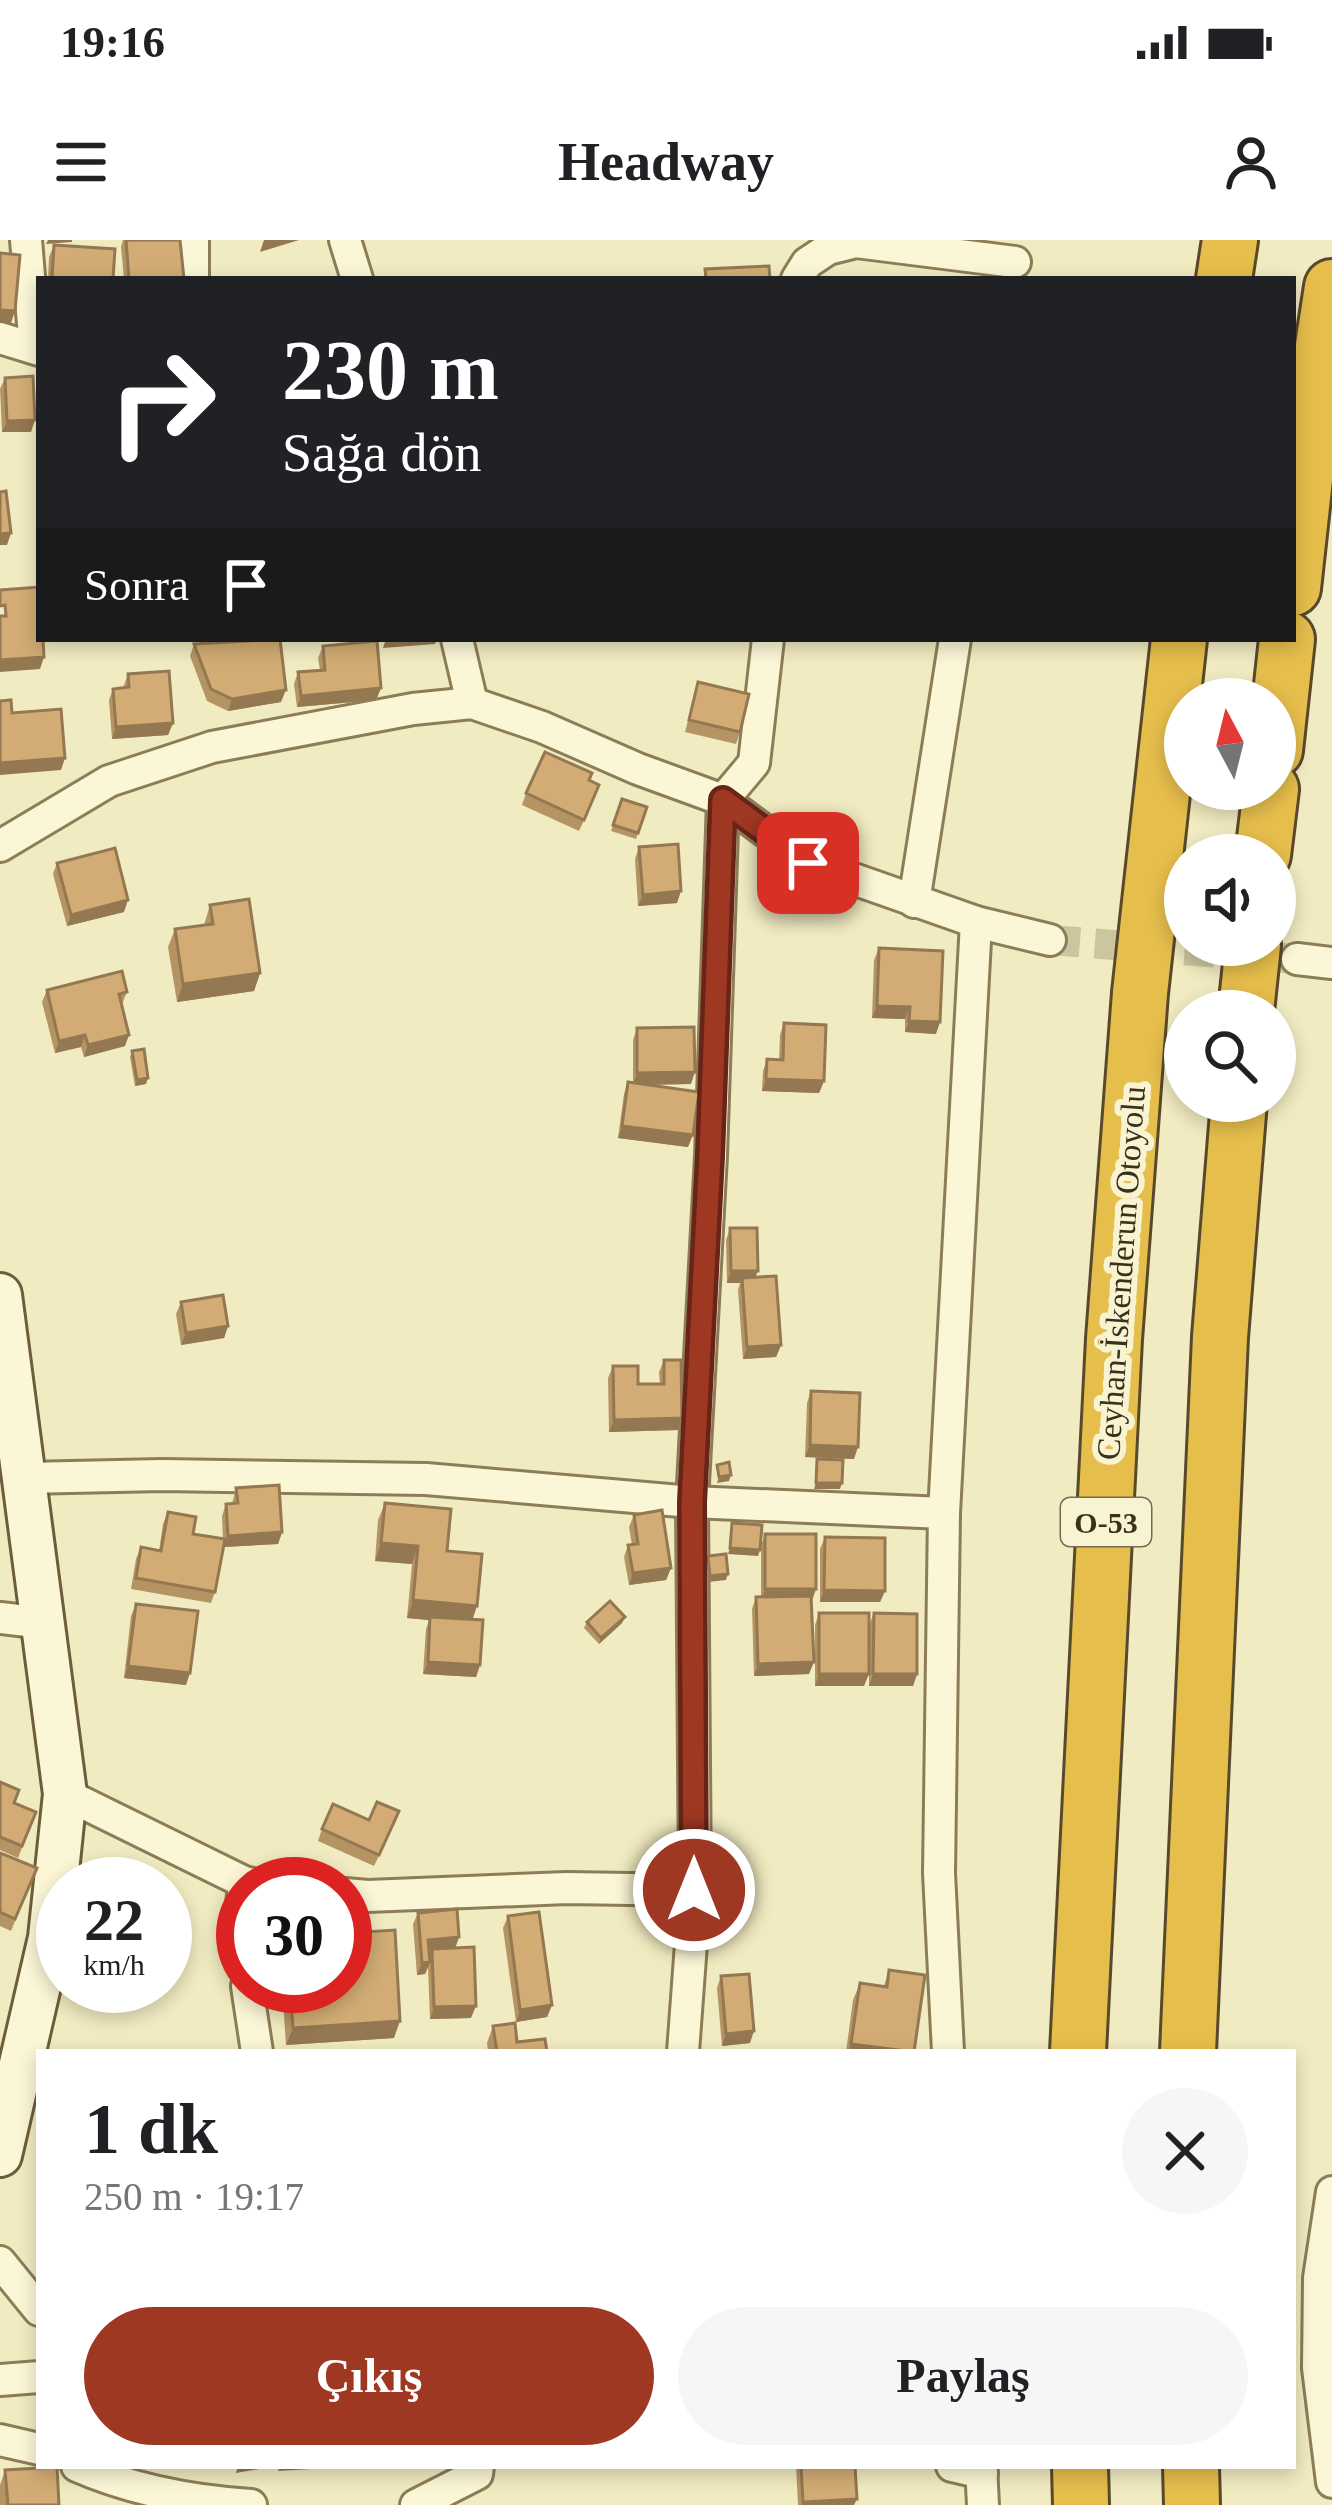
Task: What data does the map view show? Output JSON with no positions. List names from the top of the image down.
{
  "streets": {
    "highway": ["Ceyhan-İskenderun Otoyolu", "O-53"]
  },
  "north": "top",
  "page": {
    "status": "19:16",
    "header": "Headway",
    "turn": ["230 m", "Sağa dön"],
    "then": "Sonra",
    "speed": "22 km/h",
    "limit": "30",
    "heading": ["1 dk", "250 m · 19:17"],
    "buttons": ["Çıkış", "Paylaş"]
  }
}
